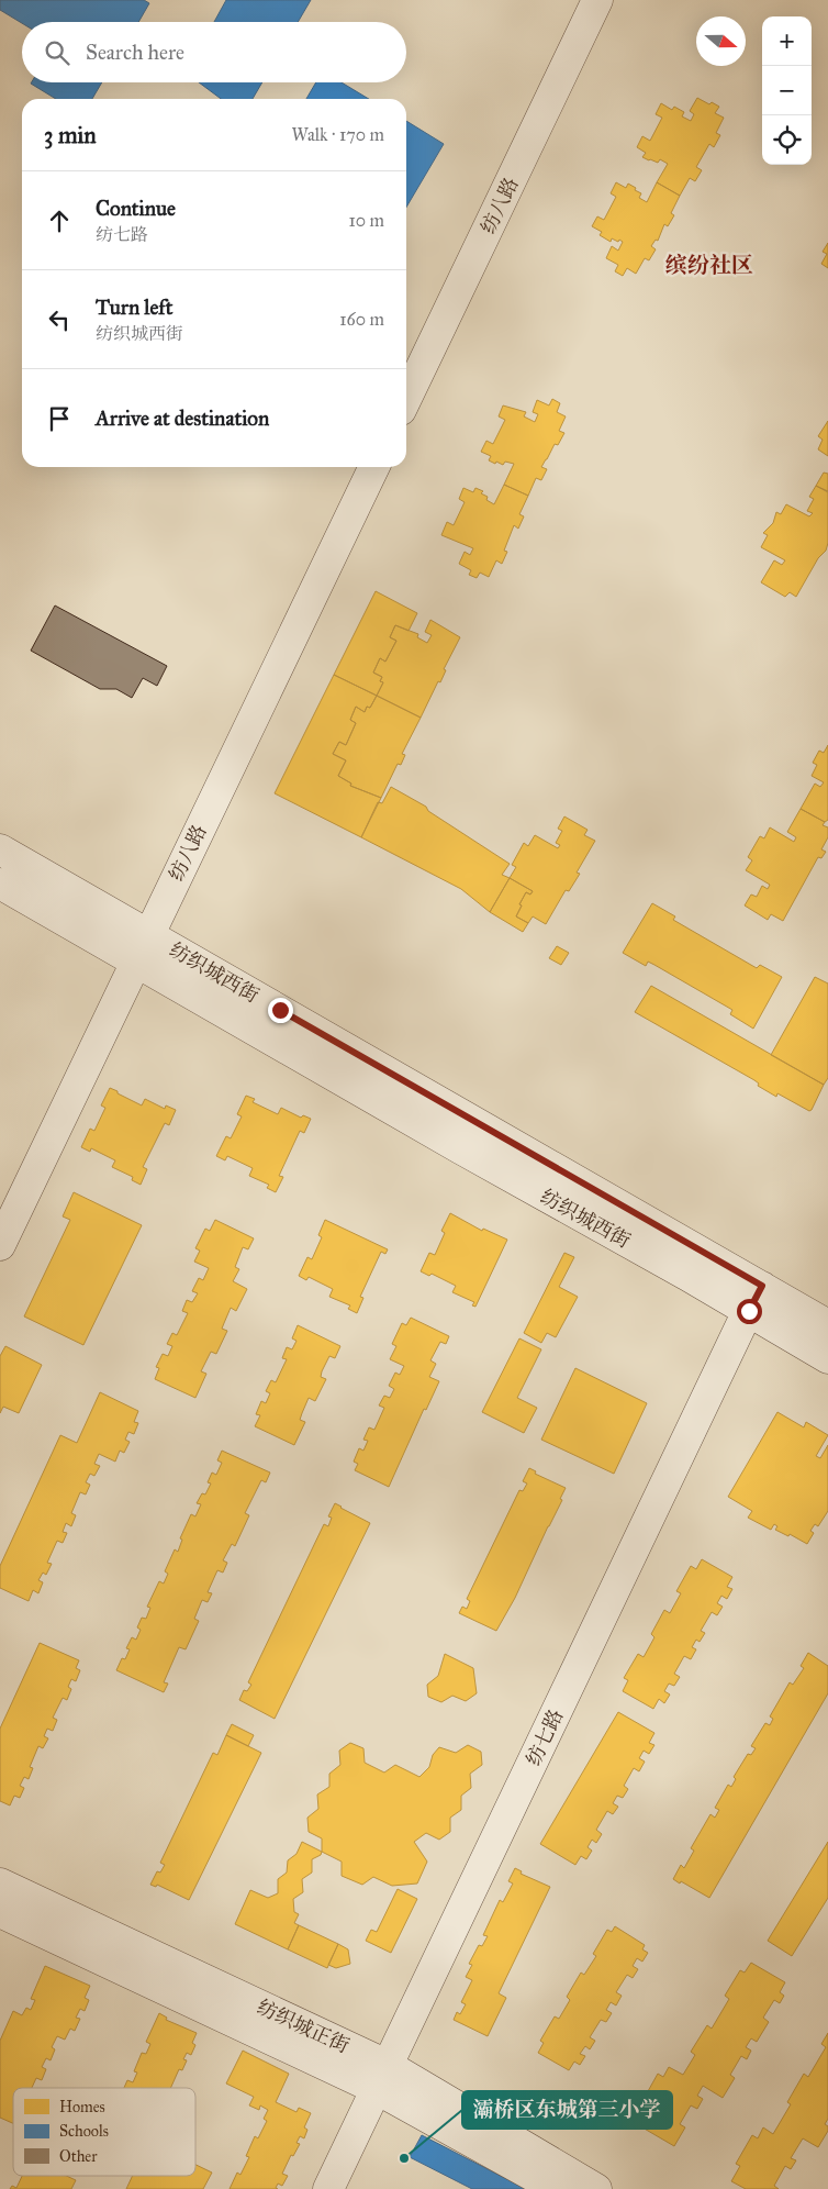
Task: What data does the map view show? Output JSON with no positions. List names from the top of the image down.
{
  "streets": {
    "street": [
      "纺八路",
      "纺织城西街",
      "纺七路",
      "纺织城正街"
    ]
  },
  "crossings": [
    ["纺八路", "纺织城西街"],
    ["纺织城西街", "纺七路"],
    ["纺七路", "纺织城正街"]
  ],
  "districts": ["缤纷社区"],
  "places": ["灞桥区东城第三小学"],
  "legend": ["Homes", "Schools", "Other"],
  "north": "right",
  "page": {
    "map_buttons": ["+", "−"],
    "search": "Search here",
    "heading": ["3 min", "Walk · 170 m"],
    "list": [
      ["Continue", "纺七路", "10 m"],
      ["Turn left", "纺织城西街", "160 m"],
      "Arrive at destination"
    ]
  }
}
